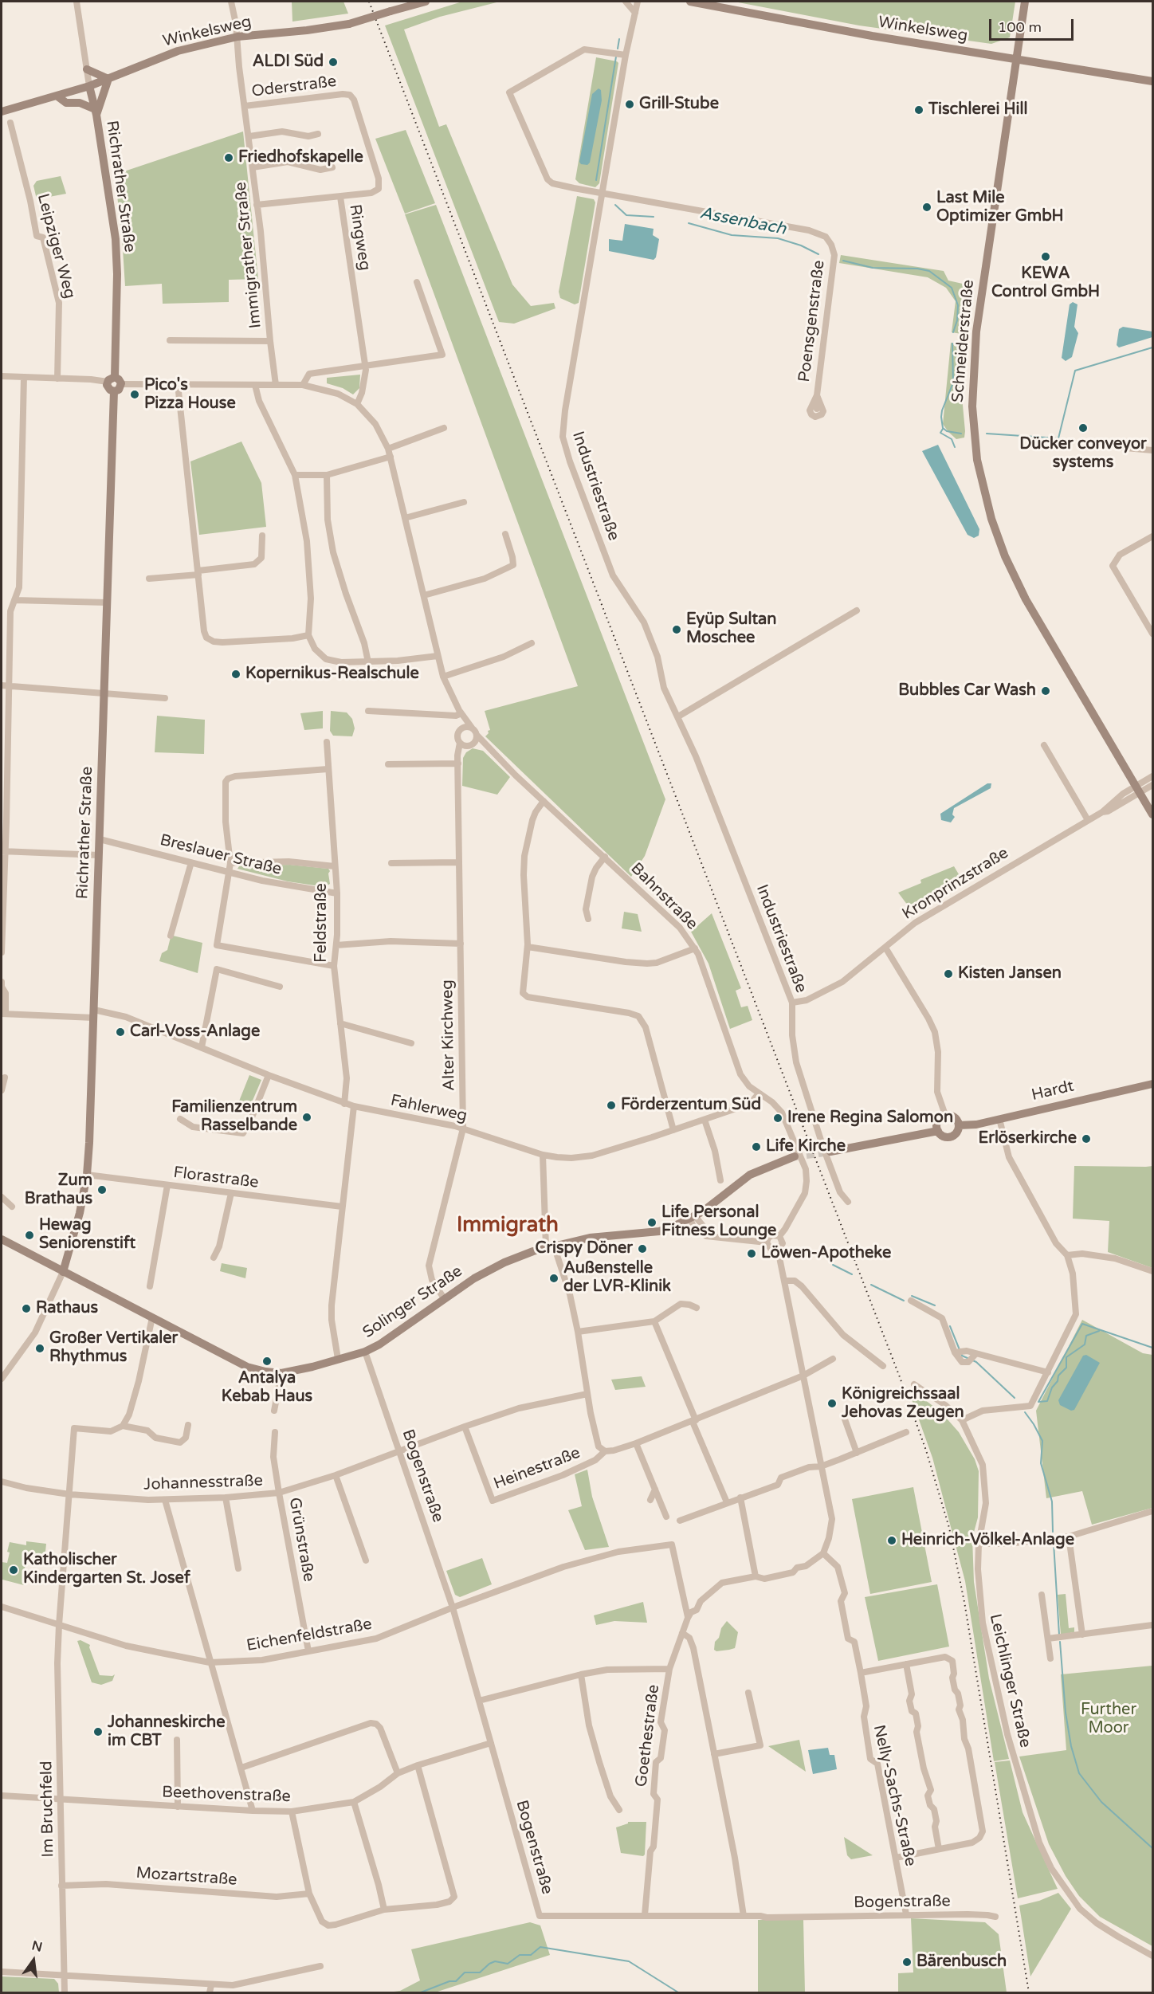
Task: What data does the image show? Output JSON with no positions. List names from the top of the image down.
{
  "streets": {
    "main road": [
      "Winkelsweg",
      "Richrather Straße",
      "Schneiderstraße",
      "Hardt",
      "Solinger Straße"
    ],
    "street": [
      "Oderstraße",
      "Ringweg",
      "Leipziger Weg",
      "Immigrather Straße",
      "Poensgenstraße",
      "Industriestraße",
      "Breslauer Straße",
      "Kronprinzstraße",
      "Bahnstraße",
      "Feldstraße",
      "Alter Kirchweg",
      "Fahlerweg",
      "Florastraße",
      "Heinestraße",
      "Bogenstraße",
      "Johannesstraße",
      "Grünstraße",
      "Eichenfeldstraße",
      "Leichlinger Straße",
      "Goethestraße",
      "Beethovenstraße",
      "Nelly-Sachs-Straße",
      "Im Bruchfeld",
      "Mozartstraße"
    ]
  },
  "crossings": [
    ["Winkelsweg", "Richrather Straße"],
    ["Winkelsweg", "Immigrather Straße"],
    ["Winkelsweg", "Schneiderstraße"],
    ["Oderstraße", "Ringweg"],
    ["Oderstraße", "Immigrather Straße"],
    ["Richrather Straße", "Breslauer Straße"],
    ["Richrather Straße", "Fahlerweg"],
    ["Richrather Straße", "Florastraße"],
    ["Richrather Straße", "Solinger Straße"],
    ["Ringweg", "Immigrather Straße"],
    ["Poensgenstraße", "Industriestraße"],
    ["Schneiderstraße", "Kronprinzstraße"],
    ["Industriestraße", "Kronprinzstraße"],
    ["Breslauer Straße", "Feldstraße"],
    ["Bahnstraße", "Alter Kirchweg"],
    ["Bahnstraße", "Fahlerweg"],
    ["Feldstraße", "Fahlerweg"],
    ["Alter Kirchweg", "Fahlerweg"],
    ["Alter Kirchweg", "Solinger Straße"],
    ["Solinger Straße", "Bogenstraße"],
    ["Heinestraße", "Johannesstraße"],
    ["Bogenstraße", "Johannesstraße"],
    ["Bogenstraße", "Eichenfeldstraße"],
    ["Bogenstraße", "Goethestraße"],
    ["Bogenstraße", "Beethovenstraße"],
    ["Bogenstraße", "Nelly-Sachs-Straße"],
    ["Johannesstraße", "Grünstraße"],
    ["Johannesstraße", "Im Bruchfeld"],
    ["Grünstraße", "Eichenfeldstraße"],
    ["Eichenfeldstraße", "Goethestraße"],
    ["Eichenfeldstraße", "Im Bruchfeld"],
    ["Goethestraße", "Nelly-Sachs-Straße"],
    ["Beethovenstraße", "Im Bruchfeld"],
    ["Im Bruchfeld", "Mozartstraße"]
  ],
  "districts": ["Immigrath"],
  "water": ["Assenbach"],
  "parks": ["Further Moor"],
  "places": [
    "ALDI Süd",
    "Grill-Stube",
    "Tischlerei Hill",
    "Friedhofskapelle",
    "Last Mile Optimizer GmbH",
    "KEWA Control GmbH",
    "Pico's Pizza House",
    "Dücker conveyor systems",
    "Eyüp Sultan Moschee",
    "Kopernikus-Realschule",
    "Bubbles Car Wash",
    "Kisten Jansen",
    "Carl-Voss-Anlage",
    "Förderzentum Süd",
    "Familienzentrum Rasselbande",
    "Irene Regina Salomon",
    "Erlöserkirche",
    "Life Kirche",
    "Zum Brathaus",
    "Life Personal Fitness Lounge",
    "Hewag Seniorenstift",
    "Crispy Döner",
    "Löwen-Apotheke",
    "Außenstelle der LVR-Klinik",
    "Rathaus",
    "Großer Vertikaler Rhythmus",
    "Antalya Kebab Haus",
    "Königreichssaal Jehovas Zeugen",
    "Heinrich-Völkel-Anlage",
    "Katholischer Kindergarten St. Josef",
    "Johanneskirche im CBT",
    "Bärenbusch"
  ],
  "scale_bar": "100 m",
  "north": "top"
}
